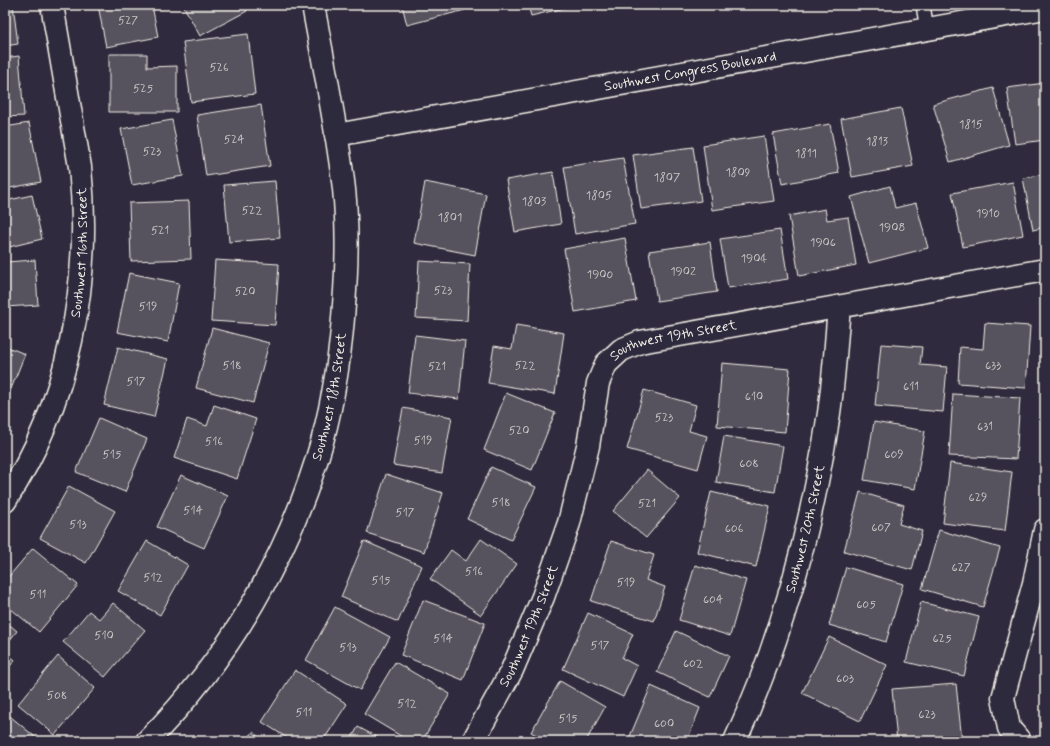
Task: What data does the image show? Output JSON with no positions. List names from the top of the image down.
{
  "streets": {
    "street": [
      "Southwest Congress Boulevard",
      "Southwest 16th Street",
      "Southwest 19th Street",
      "Southwest 18th Street",
      "Southwest 20th Street"
    ]
  },
  "crossings": [
    ["Southwest Congress Boulevard", "Southwest 18th Street"],
    ["Southwest 19th Street", "Southwest 20th Street"]
  ],
  "house_numbers": [
    "527",
    "526",
    "525",
    "1815",
    "524",
    "1813",
    "523",
    "1811",
    "1809",
    "1807",
    "1805",
    "1803",
    "522",
    "1910",
    "1801",
    "1908",
    "521",
    "1906",
    "1904",
    "1902",
    "1900",
    "523",
    "520",
    "519",
    "518",
    "522",
    "633",
    "521",
    "517",
    "611",
    "610",
    "523",
    "631",
    "520",
    "519",
    "516",
    "515",
    "609",
    "608",
    "629",
    "518",
    "521",
    "514",
    "517",
    "513",
    "607",
    "606",
    "627",
    "516",
    "512",
    "515",
    "519",
    "511",
    "604",
    "605",
    "510",
    "514",
    "625",
    "517",
    "513",
    "602",
    "603",
    "508",
    "512",
    "511",
    "623",
    "515",
    "600"
  ]
}
